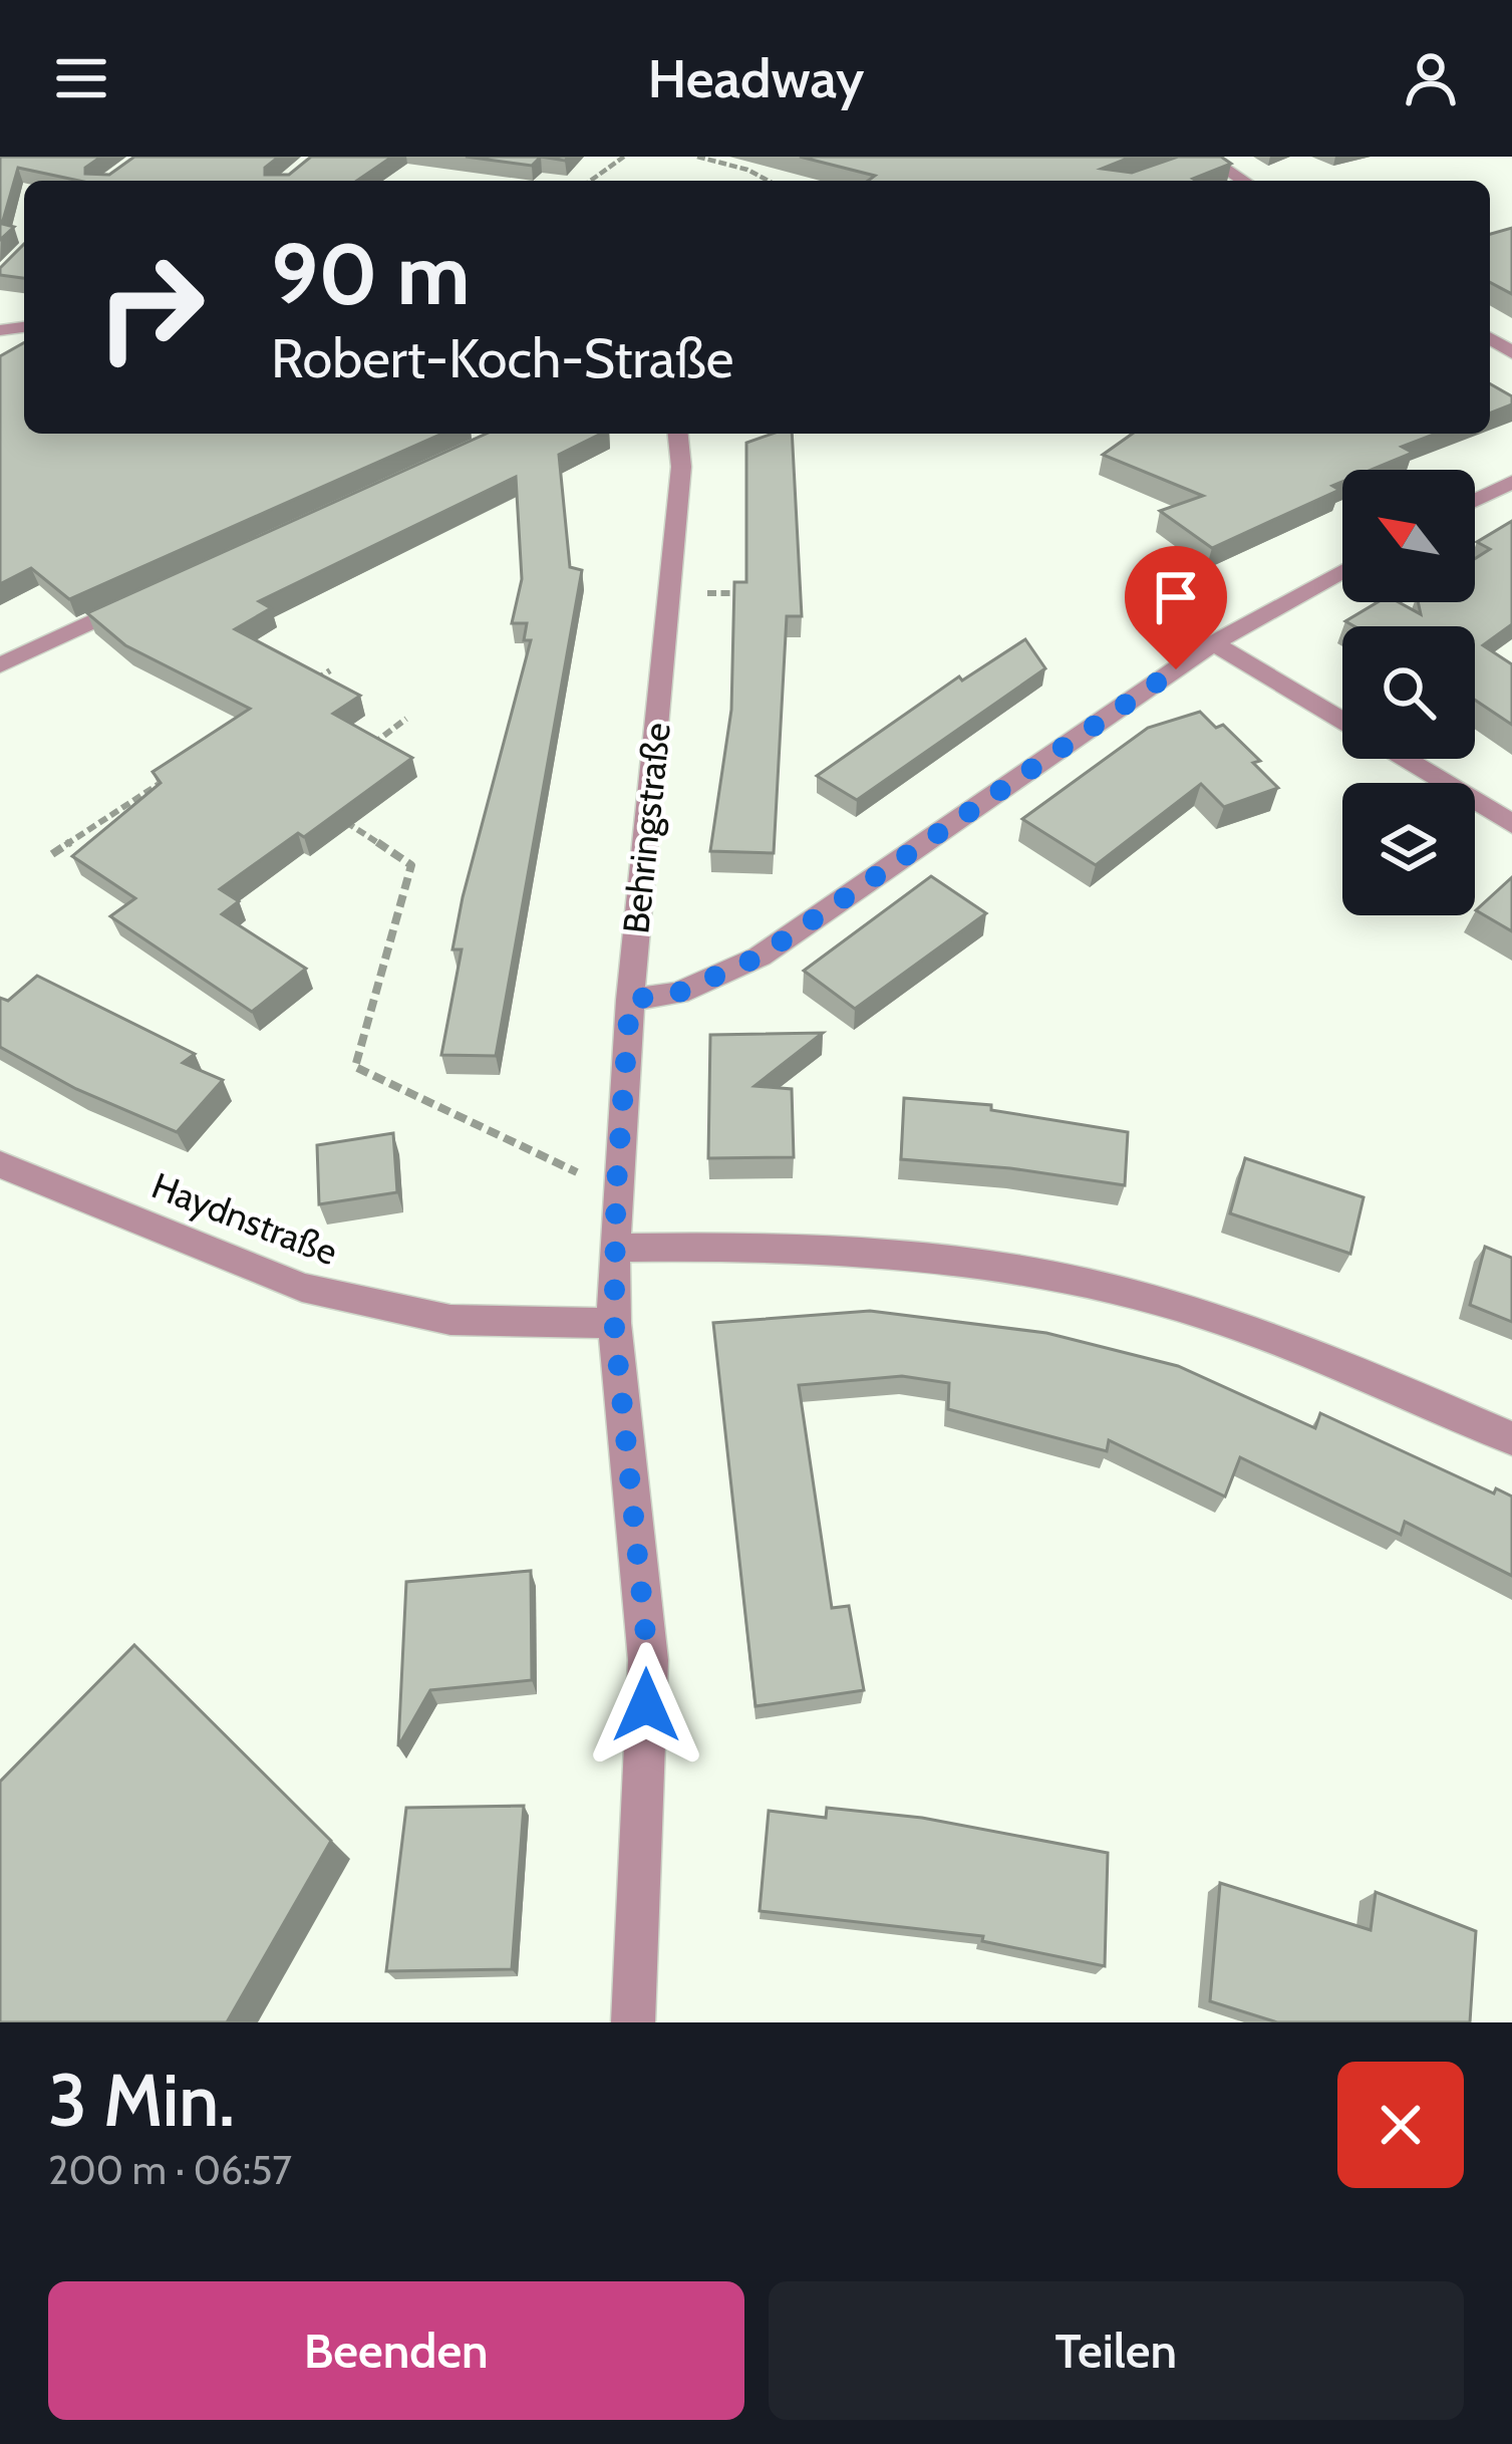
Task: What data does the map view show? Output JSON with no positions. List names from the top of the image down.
{
  "streets": {
    "street": ["Behringstraße", "Haydnstraße"]
  },
  "crossings": [
    ["Behringstraße", "Haydnstraße"]
  ],
  "north": "top left",
  "page": {
    "header": "Headway",
    "turn": ["90 m", "Robert-Koch-Straße"],
    "heading": ["3 Min.", "200 m · 06:57"],
    "buttons": ["Beenden", "Teilen"]
  }
}
